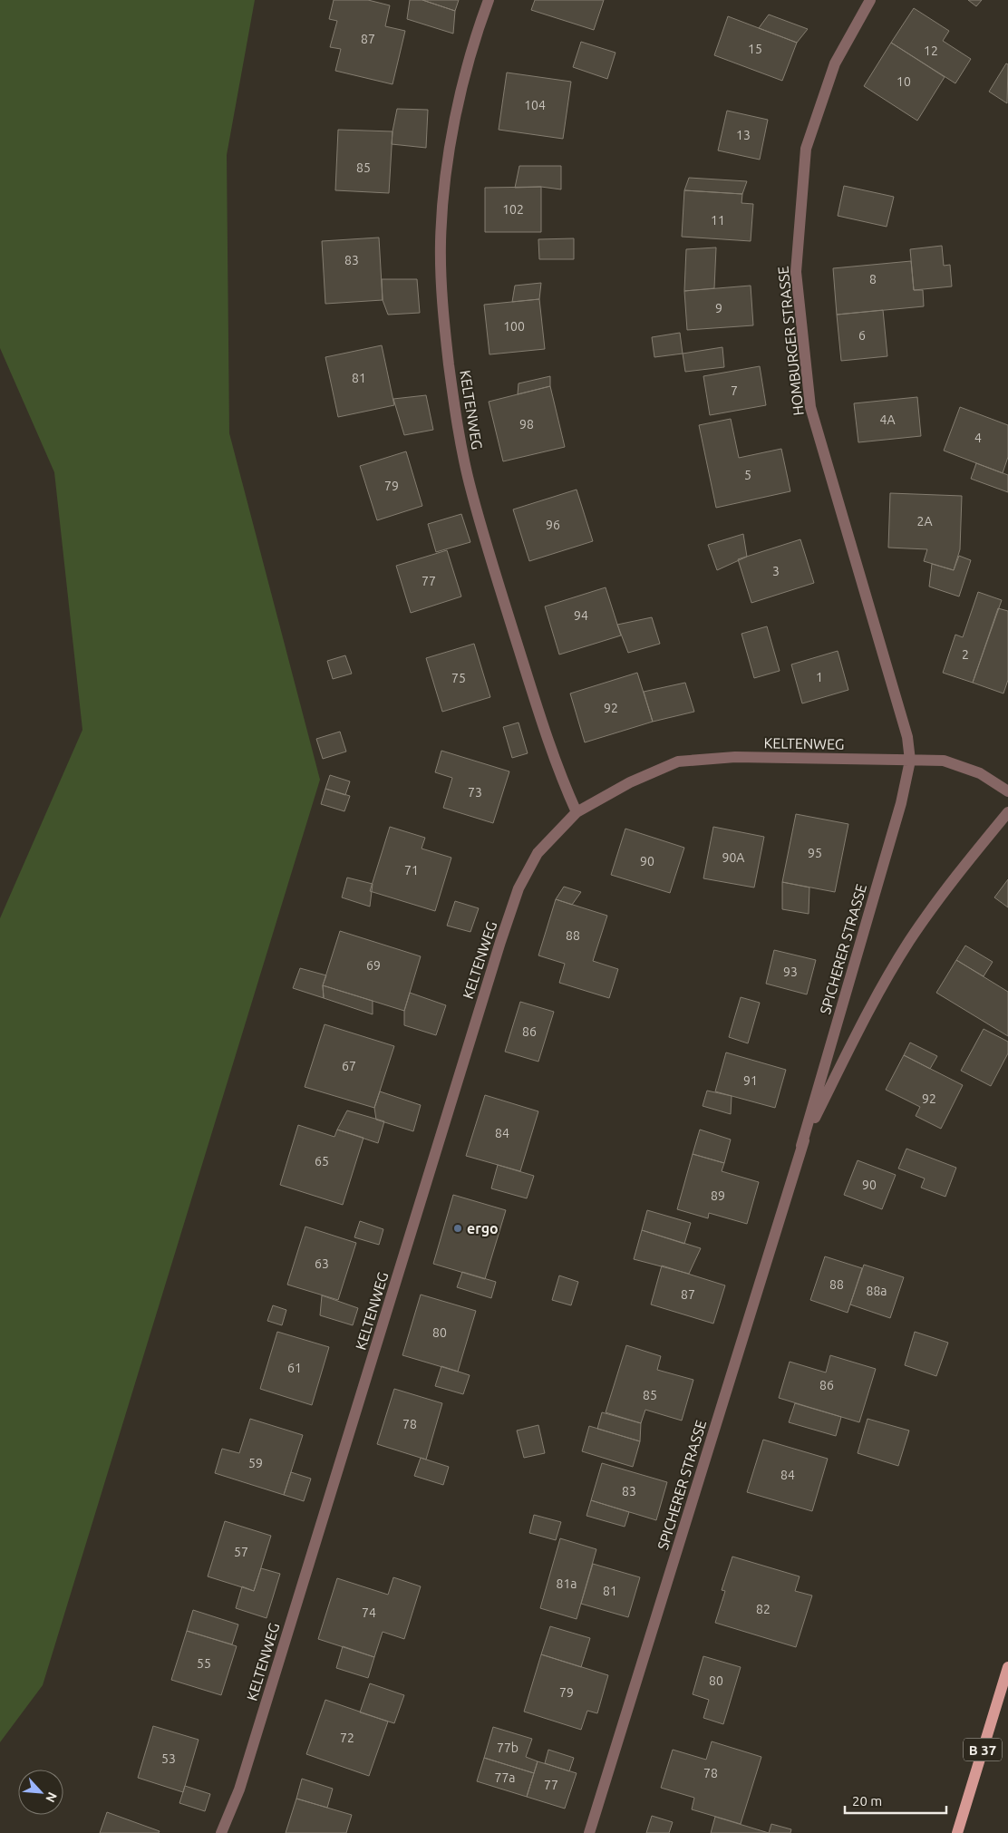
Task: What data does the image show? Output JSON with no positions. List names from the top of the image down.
{
  "streets": {
    "main road": ["B 37"],
    "street": ["HOMBURGER STRASSE", "KELTENWEG", "SPICHERER STRASSE"]
  },
  "crossings": [
    ["HOMBURGER STRASSE", "KELTENWEG"],
    ["HOMBURGER STRASSE", "SPICHERER STRASSE"],
    ["KELTENWEG", "SPICHERER STRASSE"]
  ],
  "places": ["ergo"],
  "house_numbers": [
    "87",
    "15",
    "12",
    "10",
    "104",
    "13",
    "85",
    "102",
    "11",
    "83",
    "8",
    "9",
    "100",
    "6",
    "81",
    "7",
    "4A",
    "98",
    "4",
    "5",
    "79",
    "2A",
    "96",
    "3",
    "77",
    "94",
    "2",
    "1",
    "75",
    "92",
    "73",
    "95",
    "90A",
    "90",
    "71",
    "88",
    "69",
    "93",
    "86",
    "67",
    "91",
    "92",
    "84",
    "65",
    "90",
    "89",
    "63",
    "88",
    "88a",
    "87",
    "80",
    "61",
    "86",
    "85",
    "78",
    "59",
    "84",
    "83",
    "57",
    "81a",
    "81",
    "82",
    "74",
    "55",
    "80",
    "79",
    "72",
    "77b",
    "53",
    "78",
    "77a",
    "77"
  ],
  "scale_bar": "20 m",
  "north": "bottom right"
}
